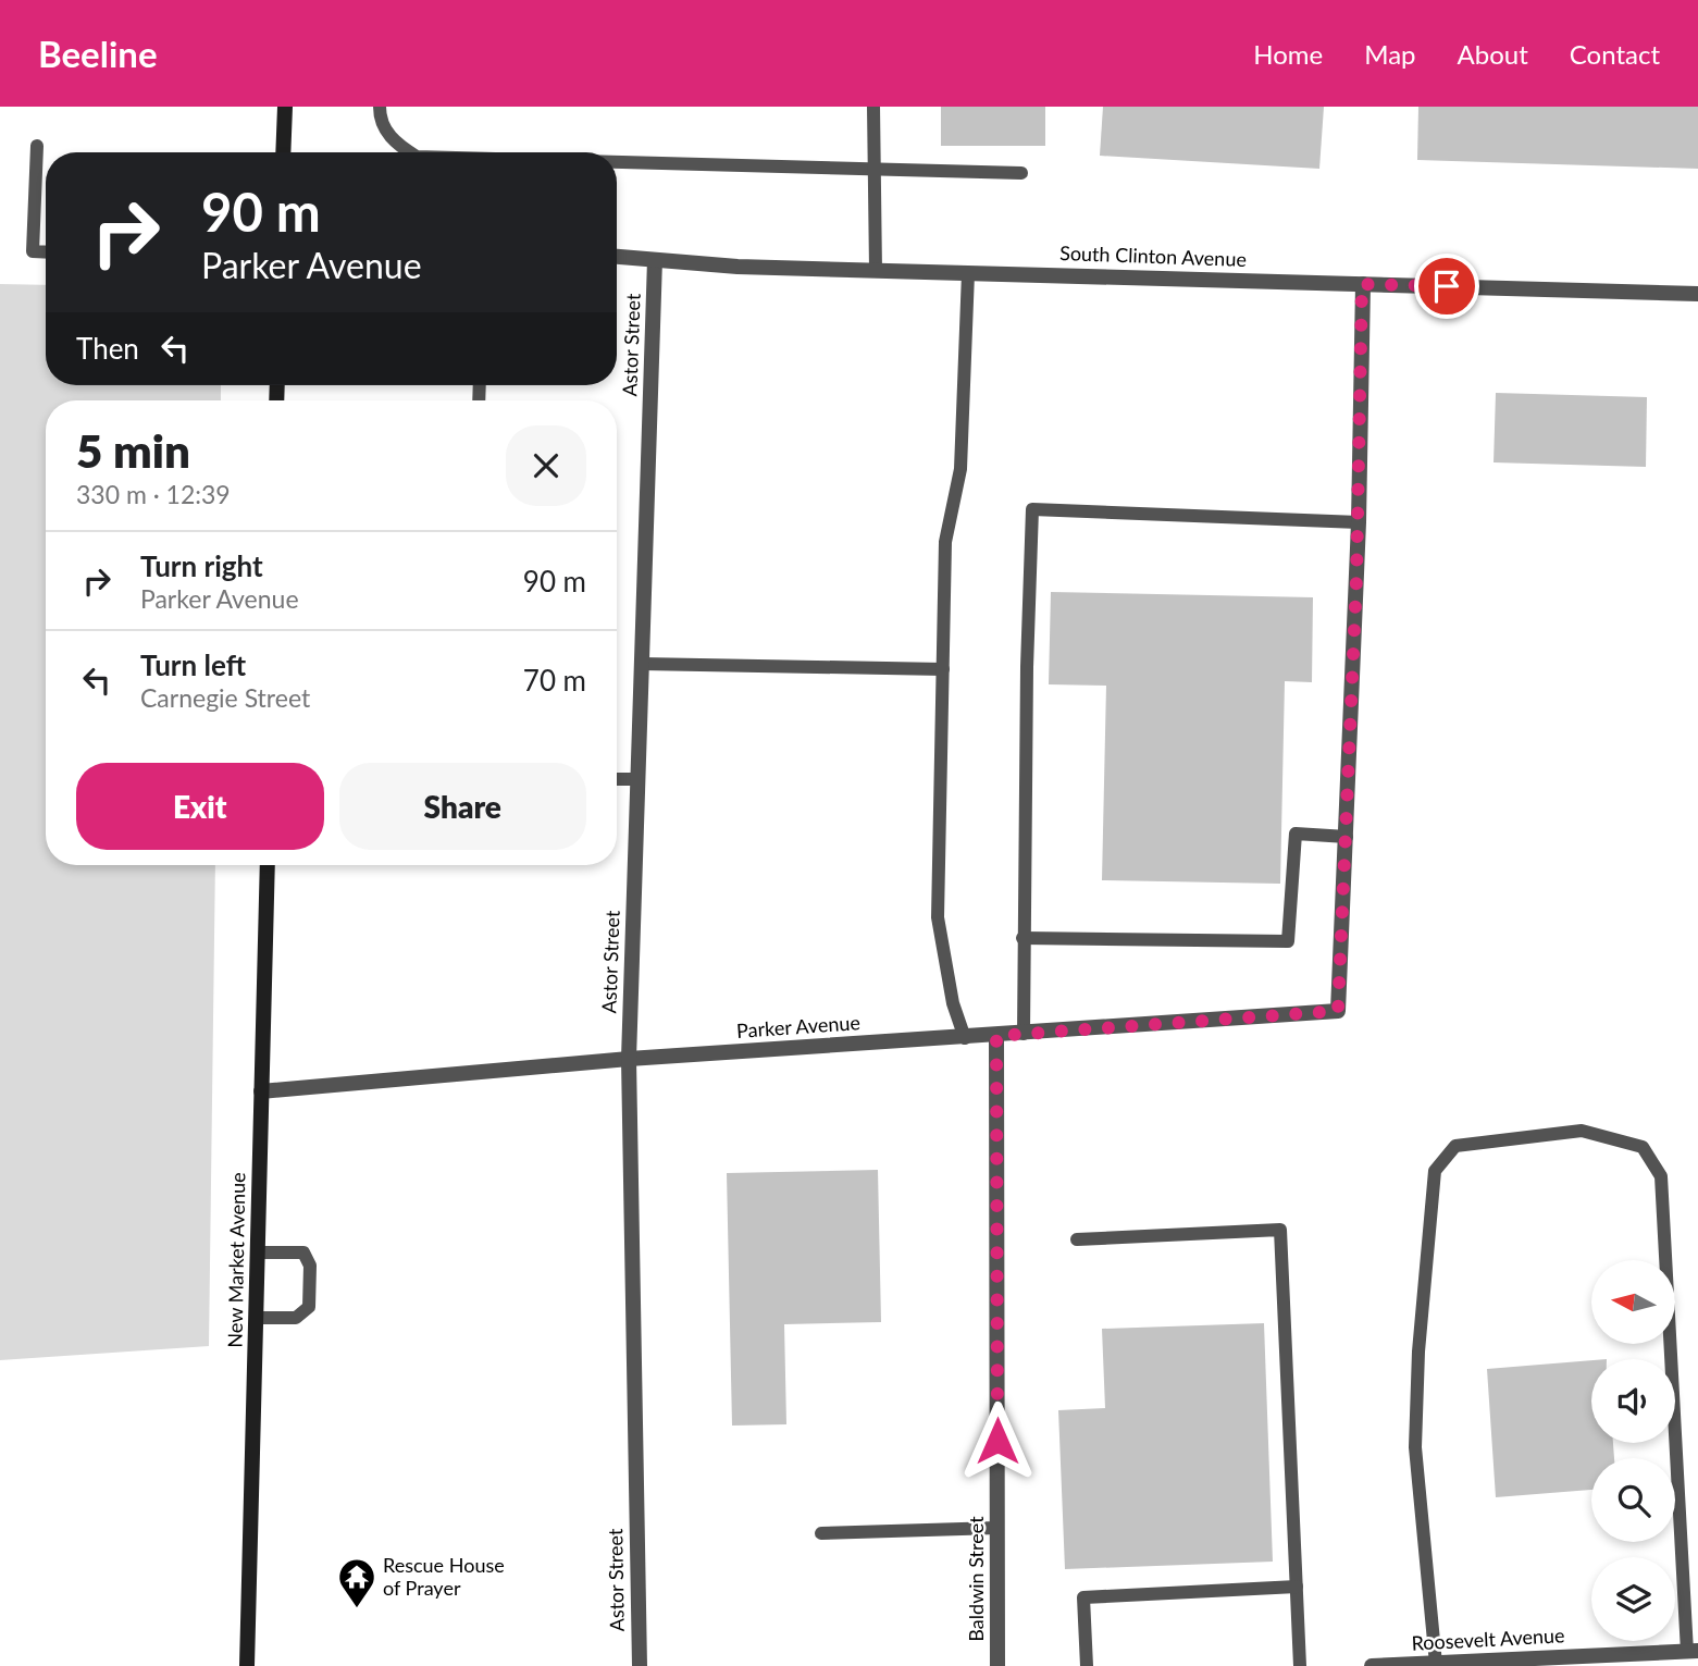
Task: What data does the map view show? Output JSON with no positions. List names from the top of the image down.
{
  "streets": {
    "main road": ["New Market Avenue"],
    "street": [
      "South Clinton Avenue",
      "Astor Street",
      "Parker Avenue",
      "Baldwin Street",
      "Roosevelt Avenue"
    ]
  },
  "crossings": [
    ["South Clinton Avenue", "Astor Street"],
    ["Astor Street", "Parker Avenue"],
    ["Parker Avenue", "New Market Avenue"],
    ["Parker Avenue", "Baldwin Street"]
  ],
  "places": {
    "temple": ["Rescue House of Prayer"]
  },
  "north": "left",
  "page": {
    "header": "Beeline",
    "nav": [
      "Home",
      "Map",
      "About",
      "Contact"
    ],
    "turn": ["90 m", "Parker Avenue"],
    "then": "Then",
    "heading": ["5 min", "330 m · 12:39"],
    "list": [
      {
        "name": "Turn right",
        "note": "Parker Avenue",
        "value": "90 m"
      },
      {
        "name": "Turn left",
        "note": "Carnegie Street",
        "value": "70 m"
      }
    ],
    "buttons": ["Exit", "Share"]
  }
}
